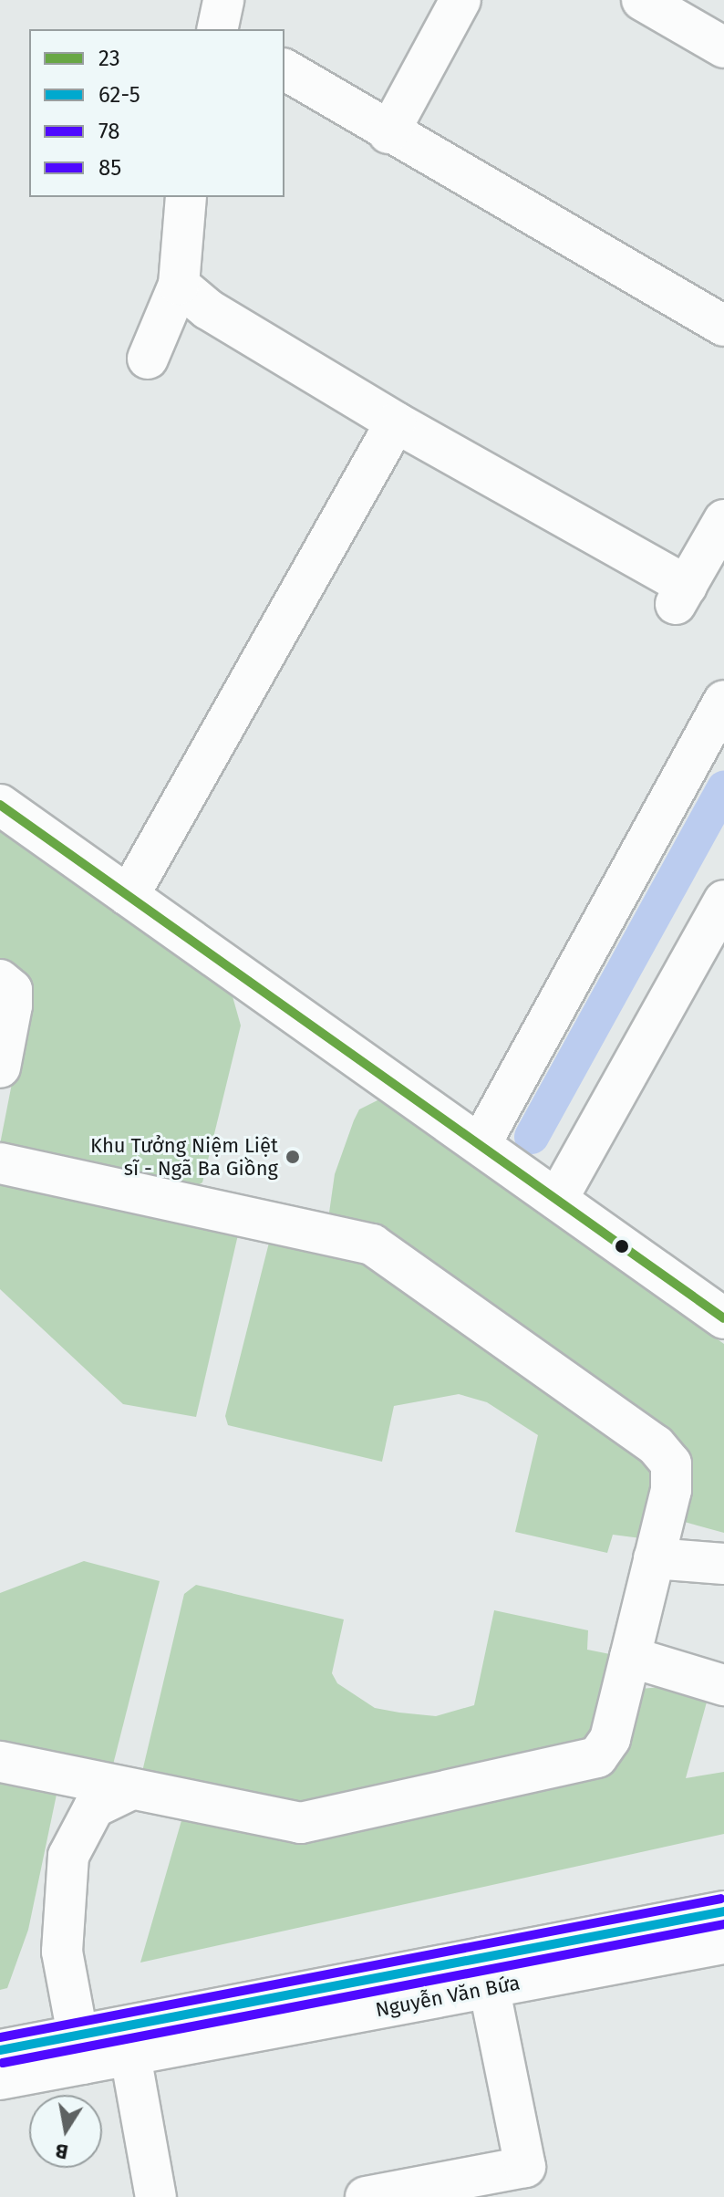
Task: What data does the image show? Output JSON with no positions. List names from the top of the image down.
{
  "streets": {
    "street": ["Nguyễn Văn Bứa"]
  },
  "places": ["Khu Tưởng Niệm Liệt sĩ - Ngã Ba Giồng"],
  "lines": [
    "transit line 23",
    "transit line 85",
    "transit line 62-5",
    "transit line 78"
  ],
  "legend": [
    "23",
    "62-5",
    "78",
    "85"
  ],
  "north": "bottom"
}
